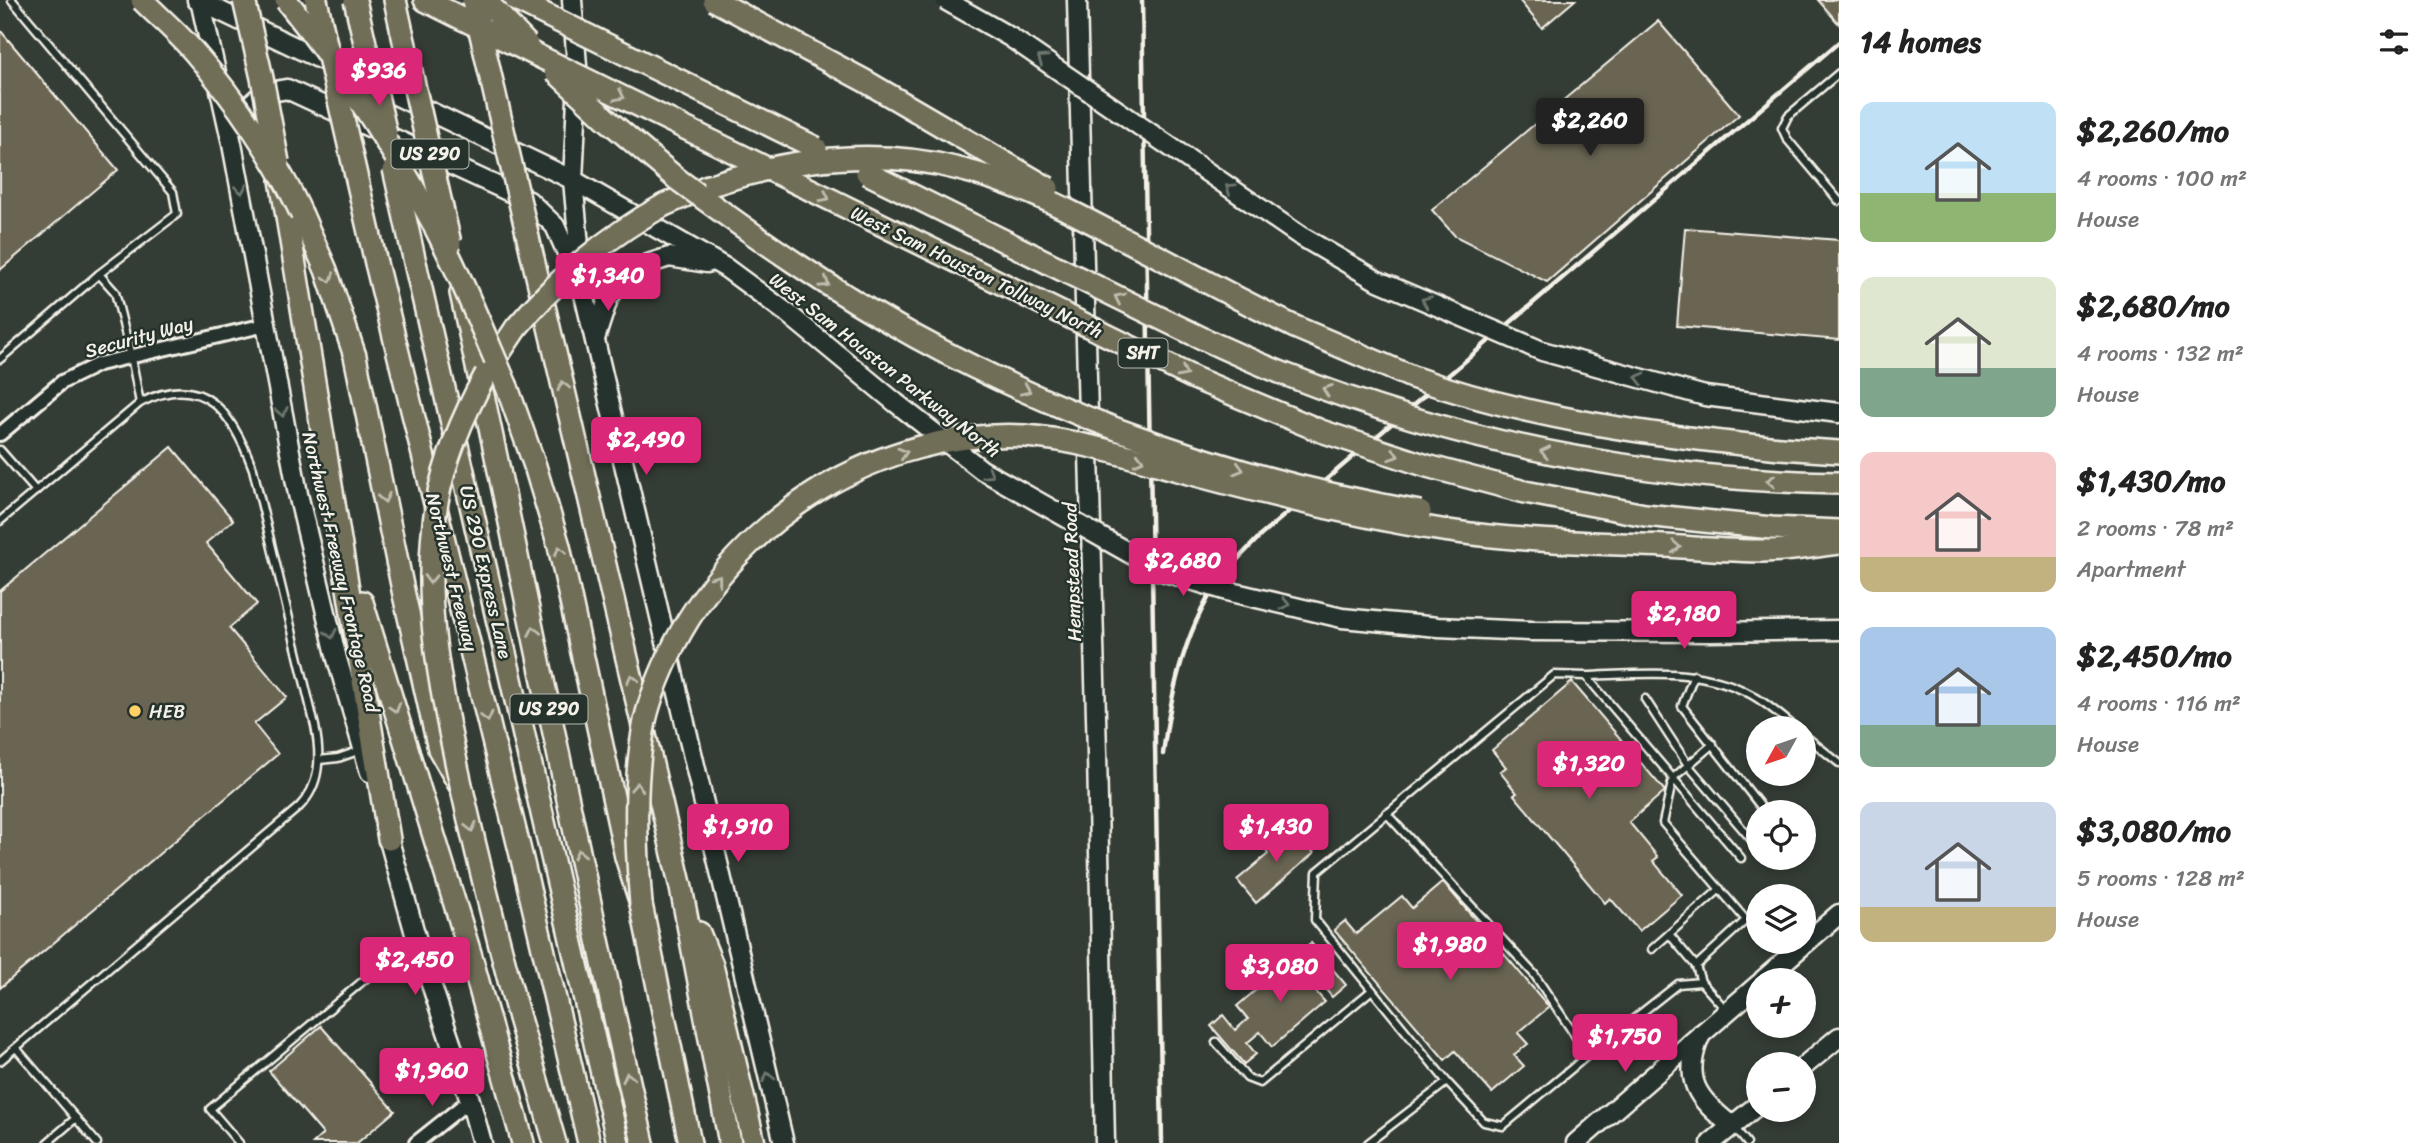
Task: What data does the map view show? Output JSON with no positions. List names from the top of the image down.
{
  "streets": {
    "highway": [
      "US 290",
      "West Sam Houston Tollway North",
      "SHT",
      "Northwest Freeway",
      "US 290 Express Lane"
    ],
    "main road": ["West Sam Houston Parkway North", "Northwest Freeway Frontage Road", "Hempstead Road"],
    "street": ["Security Way"]
  },
  "crossings": [
    ["Security Way", "Northwest Freeway Frontage Road"],
    ["West Sam Houston Parkway North", "Northwest Freeway Frontage Road"]
  ],
  "one_way": ["West Sam Houston Parkway North", "Northwest Freeway Frontage Road"],
  "places": ["HEB"],
  "north": "bottom left",
  "page": {
    "heading": "14 homes",
    "price": [
      "$936",
      "$2,260",
      "$1,340",
      "$2,490",
      "$2,680",
      "$2,180",
      "$1,320",
      "$1,910",
      "$1,430",
      "$1,980",
      "$2,450",
      "$3,080",
      "$1,750",
      "$1,960"
    ],
    "list": [
      {
        "name": "$2,260/mo",
        "note": "4 rooms · 100 m² · House"
      },
      {
        "name": "$2,680/mo",
        "note": "4 rooms · 132 m² · House"
      },
      {
        "name": "$1,430/mo",
        "note": "2 rooms · 78 m² · Apartment"
      },
      {
        "name": "$2,450/mo",
        "note": "4 rooms · 116 m² · House"
      },
      {
        "name": "$3,080/mo",
        "note": "5 rooms · 128 m² · House"
      }
    ],
    "map_buttons": ["+", "−"]
  }
}
